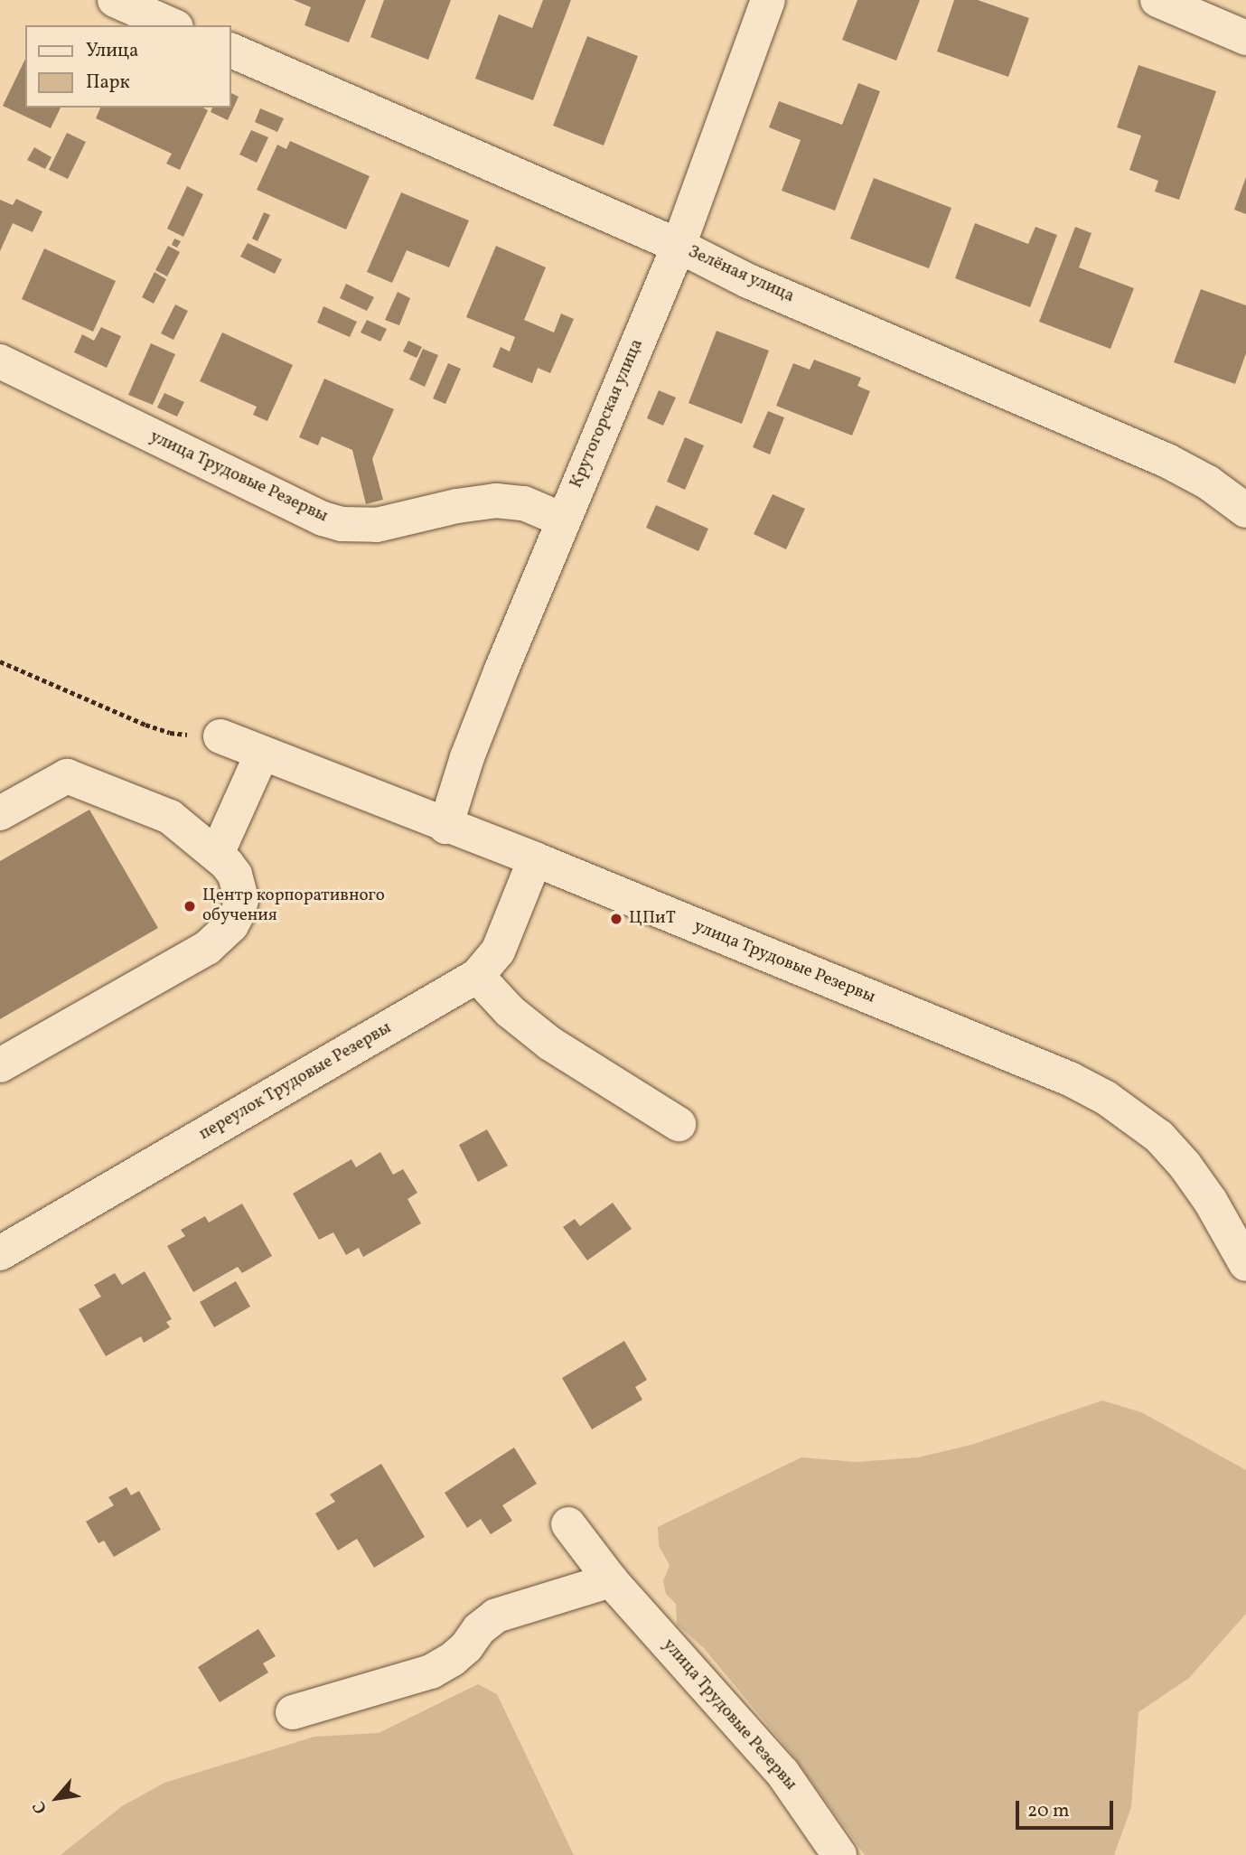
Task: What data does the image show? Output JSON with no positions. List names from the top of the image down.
{
  "streets": {
    "street": [
      "Зелёная улица",
      "Крутогорская улица",
      "улица Трудовые Резервы",
      "переулок Трудовые Резервы"
    ]
  },
  "crossings": [
    ["Зелёная улица", "Крутогорская улица"],
    ["Крутогорская улица", "улица Трудовые Резервы"],
    ["улица Трудовые Резервы", "переулок Трудовые Резервы"]
  ],
  "places": ["Центр корпоративного обучения", "ЦПиТ"],
  "legend": ["Улица", "Парк"],
  "scale_bar": "20 m",
  "north": "bottom left"
}
